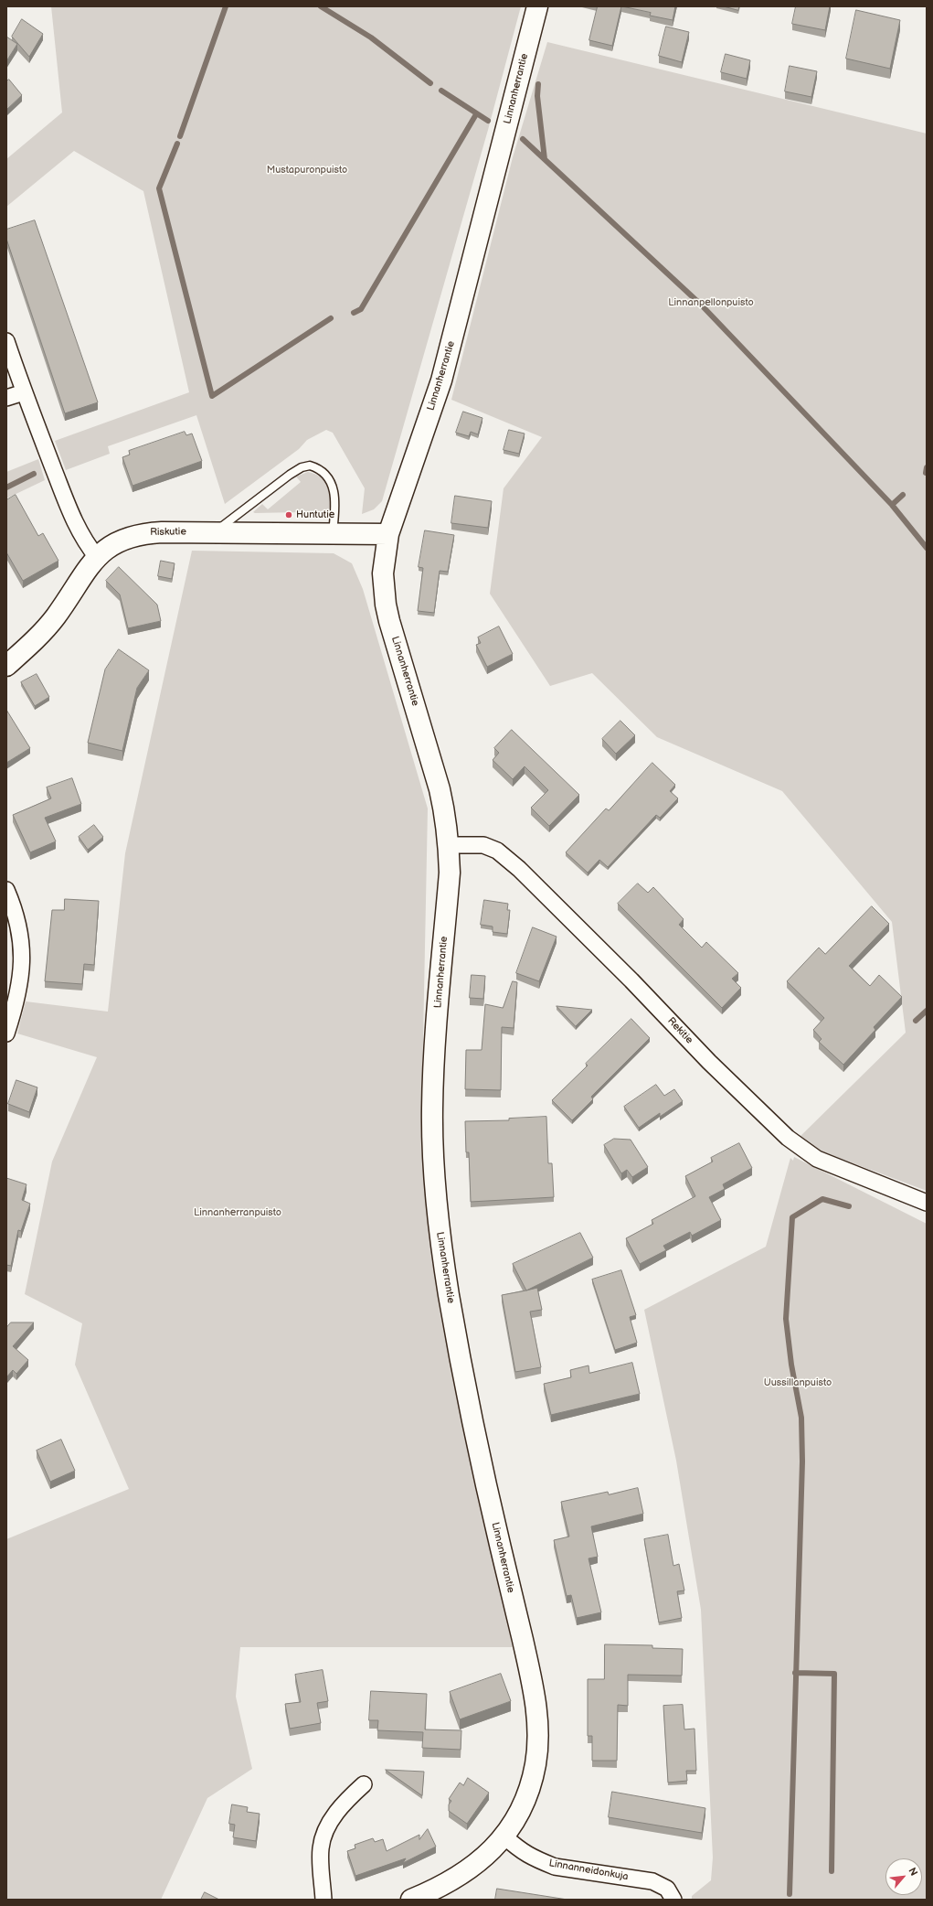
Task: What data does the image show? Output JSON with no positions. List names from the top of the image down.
{
  "streets": {
    "street": [
      "Linnanherrantie",
      "Riskutie",
      "Rekitie",
      "Linnanneidonkuja"
    ]
  },
  "crossings": [
    ["Linnanherrantie", "Riskutie"],
    ["Linnanherrantie", "Rekitie"],
    ["Linnanherrantie", "Linnanneidonkuja"]
  ],
  "parks": [
    "Mustapuronpuisto",
    "Linnanpellonpuisto",
    "Linnanherranpuisto",
    "Uussillanpuisto"
  ],
  "places": ["Huntutie"],
  "north": "top right"
}
